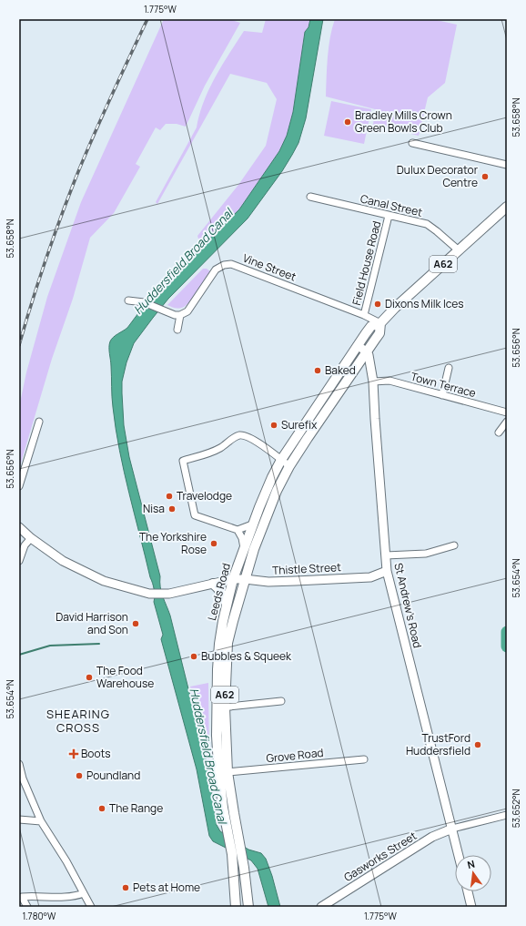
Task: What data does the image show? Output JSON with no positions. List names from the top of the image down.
{
  "streets": {
    "main road": ["A62", "Leeds Road"],
    "street": [
      "Canal Street",
      "Field House Road",
      "Vine Street",
      "Town Terrace",
      "Thistle Street",
      "St Andrew's Road",
      "Grove Road",
      "Gasworks Street"
    ]
  },
  "crossings": [
    ["Canal Street", "Field House Road"],
    ["Canal Street", "Leeds Road"],
    ["Field House Road", "Vine Street"],
    ["Vine Street", "Leeds Road"],
    ["Town Terrace", "St Andrew's Road"],
    ["Thistle Street", "Leeds Road"],
    ["Thistle Street", "St Andrew's Road"],
    ["Leeds Road", "St Andrew's Road"],
    ["Leeds Road", "Grove Road"],
    ["St Andrew's Road", "Gasworks Street"]
  ],
  "districts": ["SHEARING CROSS"],
  "water": ["Huddersfield Broad Canal"],
  "places": {
    "other": [
      "Bradley Mills Crown Green Bowls Club",
      "Dulux Decorator Centre",
      "Dixons Milk Ices",
      "Baked",
      "Surefix",
      "Travelodge",
      "Nisa",
      "The Yorkshire Rose",
      "David Harrison and Son",
      "Bubbles & Squeek",
      "The Food Warehouse",
      "TrustFord Huddersfield",
      "Poundland",
      "The Range",
      "Pets at Home"
    ],
    "health": ["Boots"]
  },
  "north": "top",
  "coordinates": [
    "1.775°W",
    "53.658°N",
    "53.656°N",
    "53.654°N",
    "53.652°N",
    "1.780°W"
  ]
}
